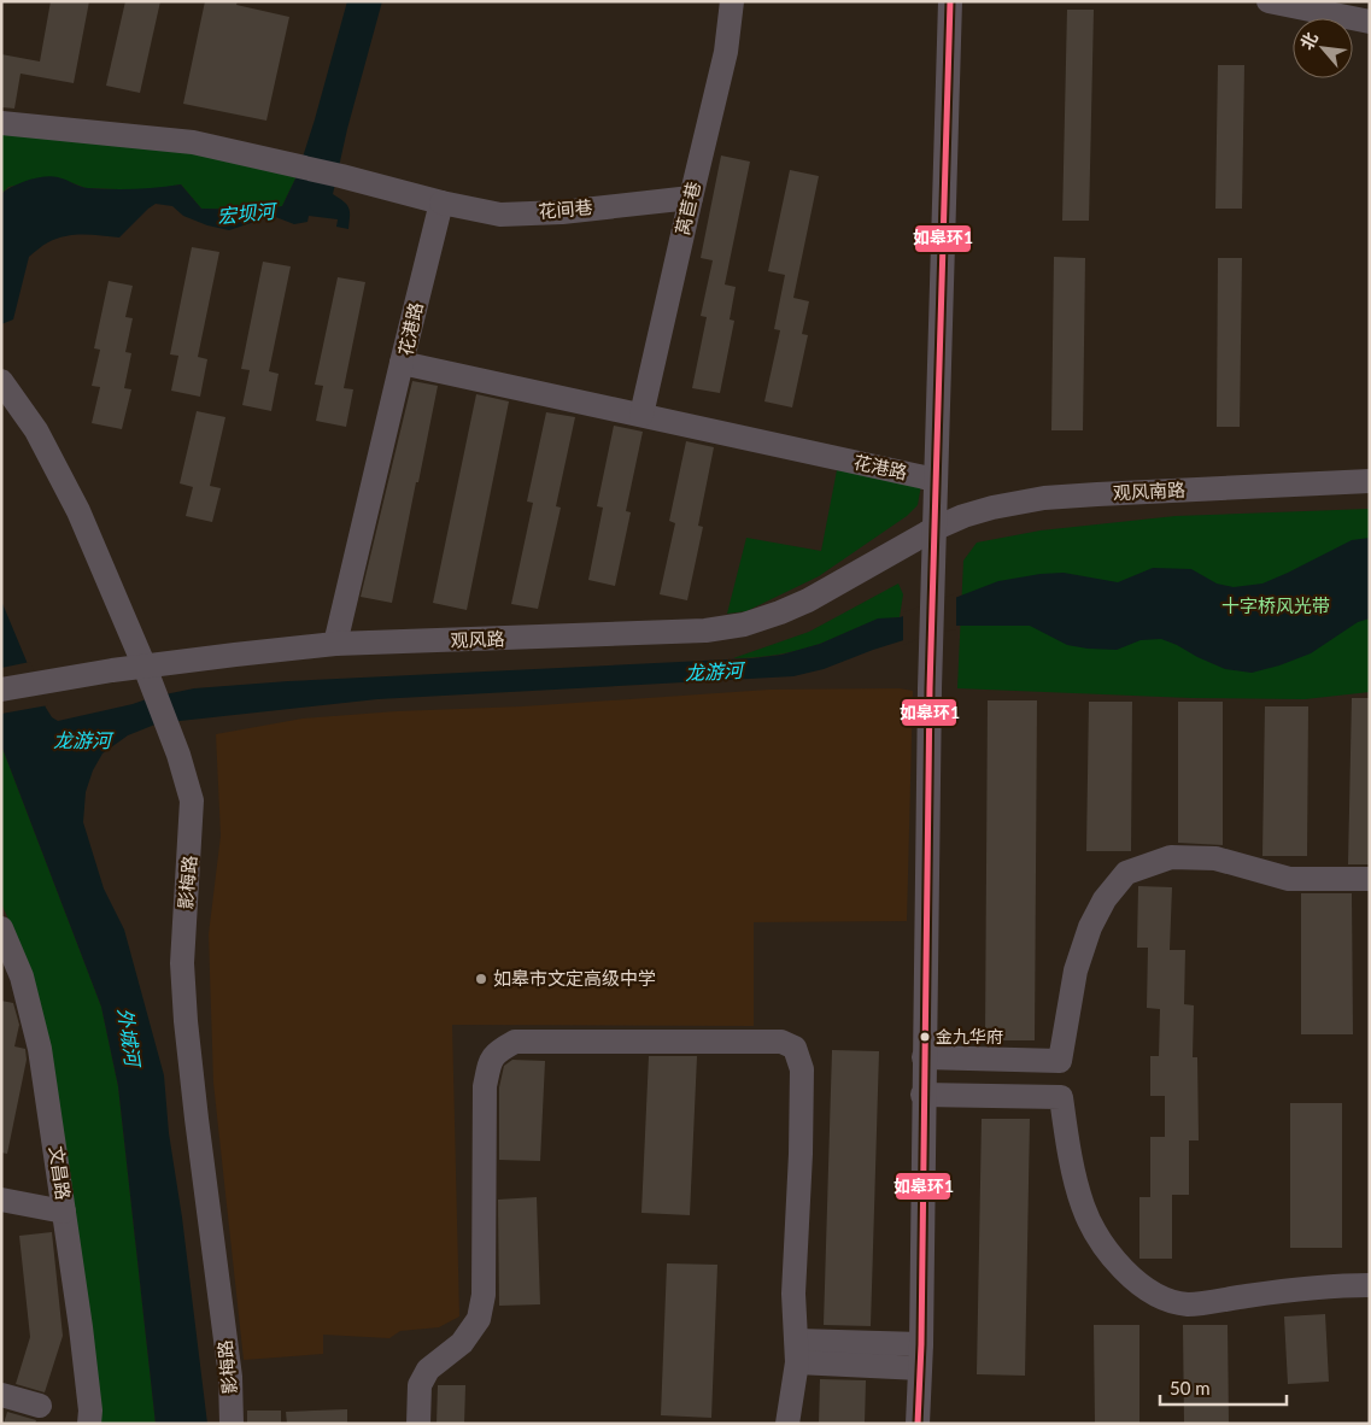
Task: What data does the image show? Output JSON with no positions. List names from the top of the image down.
{
  "streets": {
    "street": [
      "莴苣巷",
      "花间巷",
      "花港路",
      "观风南路",
      "观风路",
      "影梅路",
      "文昌路"
    ]
  },
  "crossings": [
    ["莴苣巷", "花间巷"],
    ["莴苣巷", "花港路"],
    ["花间巷", "花港路"],
    ["观风南路", "观风路"],
    ["观风路", "影梅路"]
  ],
  "water": ["宏坝河", "龙游河", "外城河"],
  "parks": ["十字桥风光带"],
  "places": ["如皋市文定高级中学", "金九华府"],
  "lines": ["transit line 如皋环1"],
  "scale_bar": "50 m",
  "north": "top left"
}
